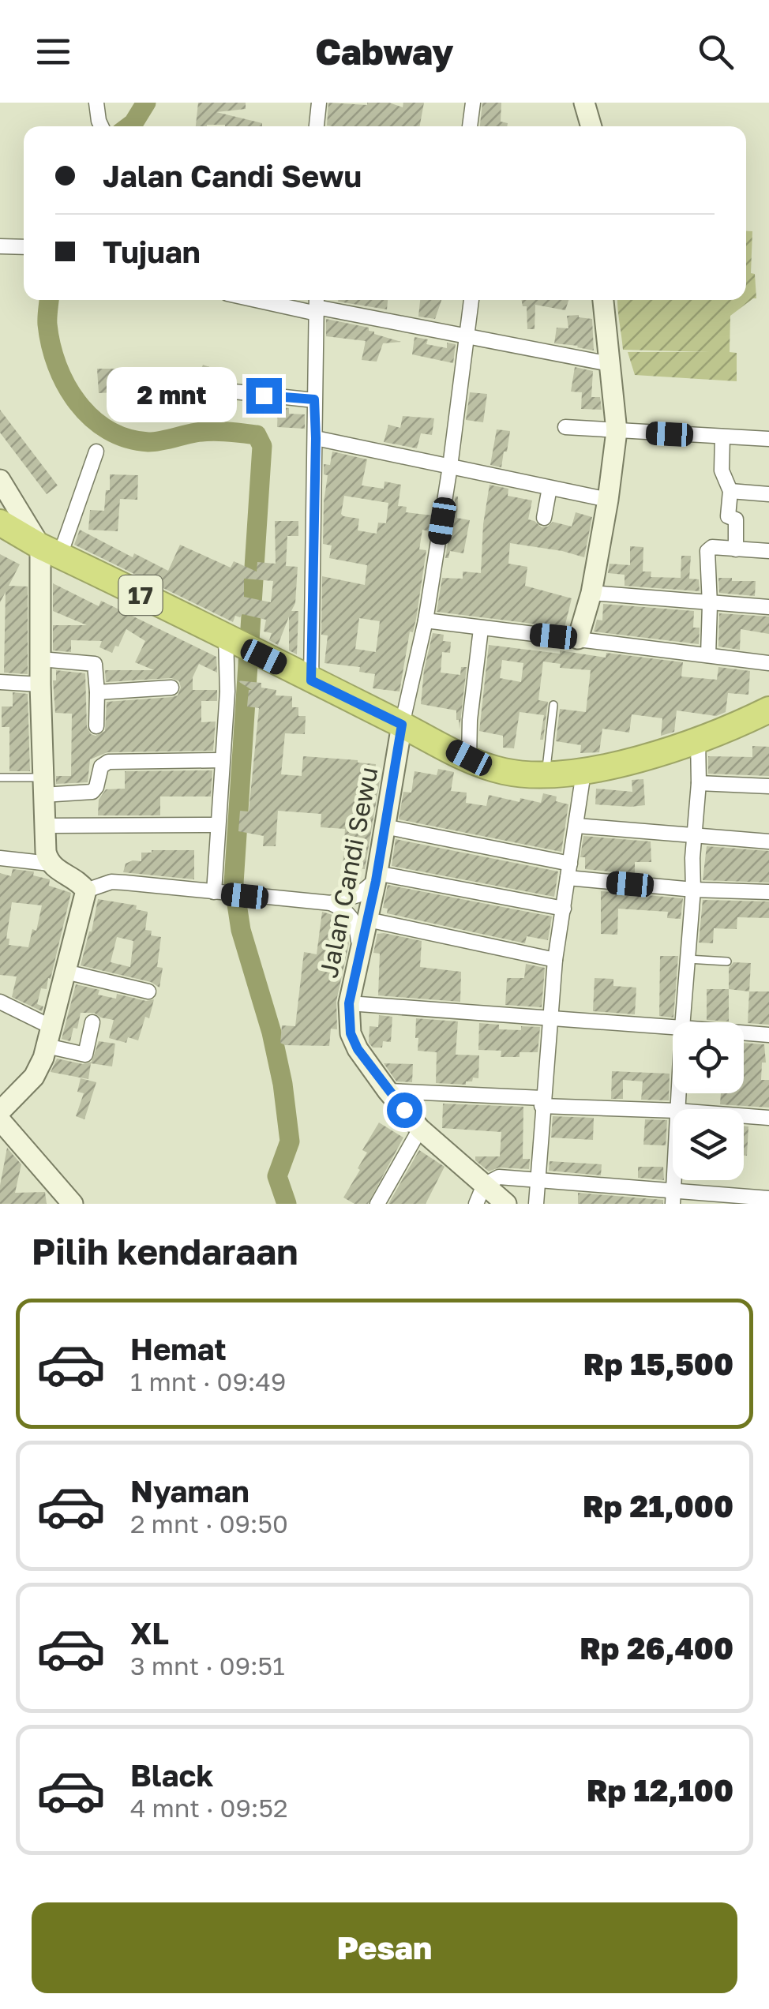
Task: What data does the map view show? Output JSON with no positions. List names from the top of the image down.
{
  "streets": {
    "highway": ["17"],
    "street": ["Jalan Candi Sewu"]
  },
  "crossings": [
    ["17", "Jalan Candi Sewu"]
  ],
  "page": {
    "header": "Cabway",
    "banner": ["Jalan Candi Sewu", "Tujuan"],
    "bubble": "2 mnt",
    "heading": "Pilih kendaraan",
    "list": [
      {
        "name": "Hemat",
        "note": "1 mnt · 09:49",
        "value": "Rp 15,500"
      },
      {
        "name": "Nyaman",
        "note": "2 mnt · 09:50",
        "value": "Rp 21,000"
      },
      {
        "name": "XL",
        "note": "3 mnt · 09:51",
        "value": "Rp 26,400"
      },
      {
        "name": "Black",
        "note": "4 mnt · 09:52",
        "value": "Rp 12,100"
      }
    ],
    "buttons": "Pesan"
  }
}
